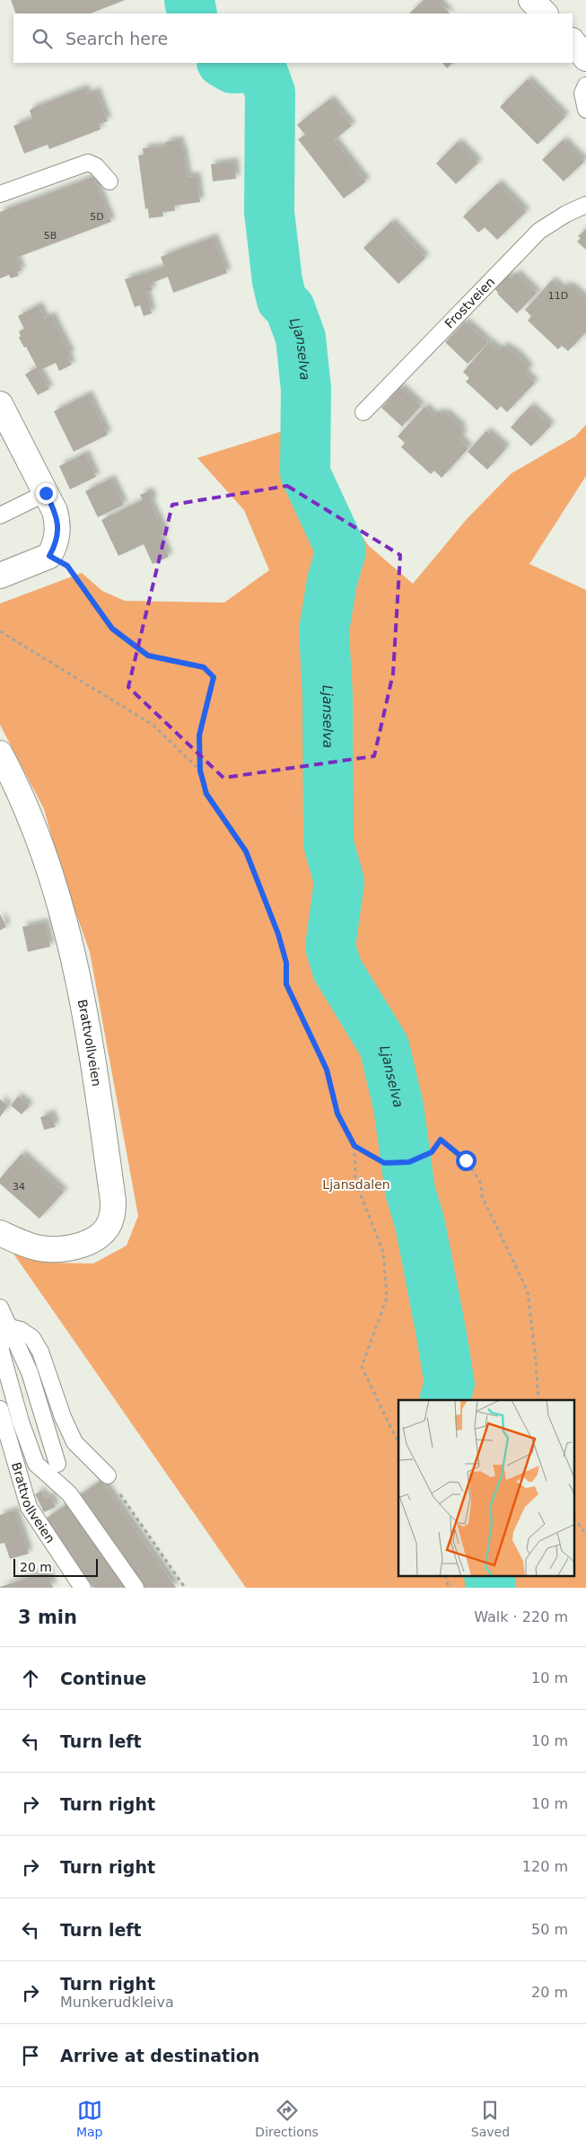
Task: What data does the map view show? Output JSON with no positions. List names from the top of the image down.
{
  "streets": {
    "street": ["Brattvollveien"],
    "lane": ["Frostveien"]
  },
  "water": ["Ljanselva"],
  "parks": ["Ljansdalen"],
  "house_numbers": [
    "5D",
    "5B",
    "11D",
    "34"
  ],
  "scale_bar": "20 m",
  "page": {
    "search": "Search here",
    "scale": "20 m",
    "heading": ["3 min", "Walk · 220 m"],
    "list": [
      ["Continue", "10 m"],
      ["Turn left", "10 m"],
      ["Turn right", "10 m"],
      ["Turn right", "120 m"],
      ["Turn left", "50 m"],
      ["Turn right", "Munkerudkleiva", "20 m"],
      "Arrive at destination"
    ],
    "nav": ["Map", "Directions", "Saved"]
  }
}
